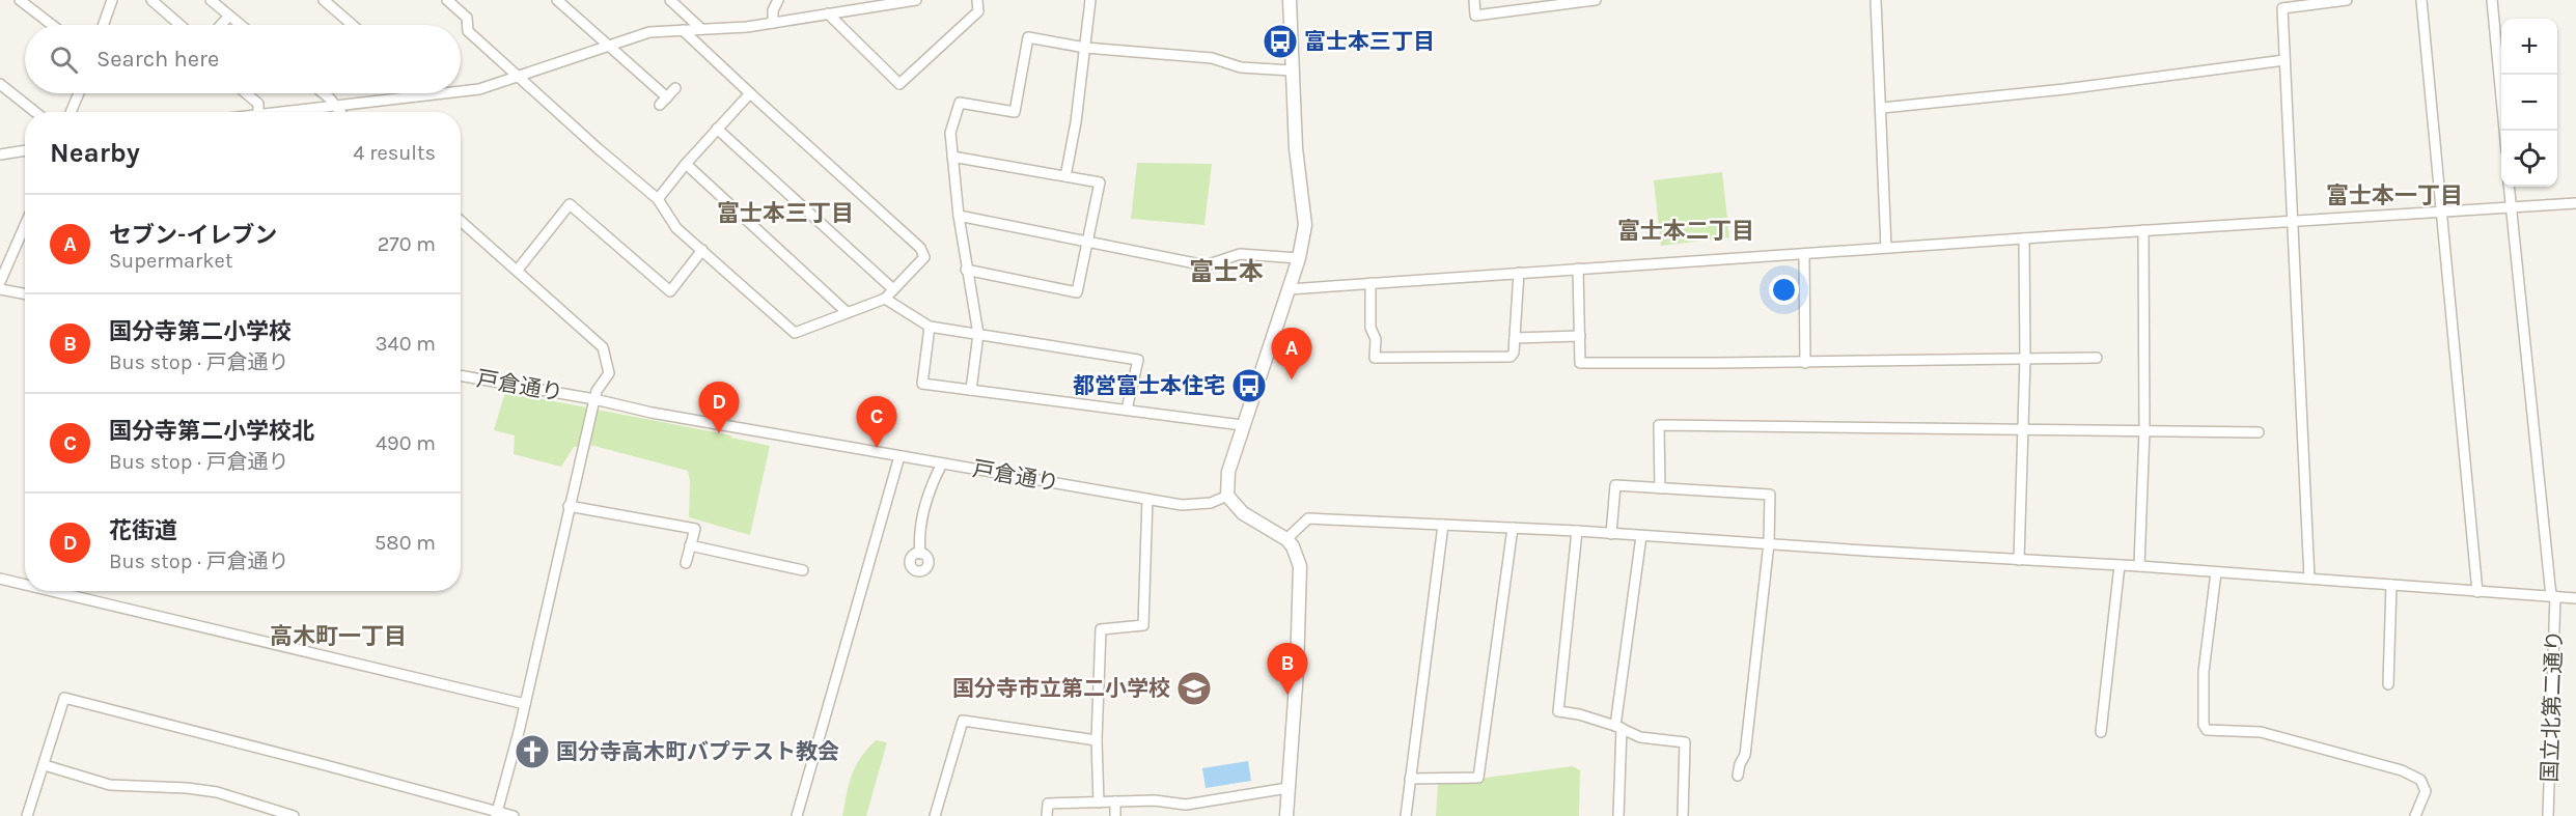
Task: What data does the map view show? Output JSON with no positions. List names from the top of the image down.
{
  "streets": {
    "street": ["戸倉通り", "国立北第二通り"]
  },
  "districts": [
    "富士本一丁目",
    "富士本三丁目",
    "富士本二丁目",
    "富士本",
    "高木町一丁目"
  ],
  "places": {
    "bus stop": ["富士本三丁目", "都営富士本住宅"],
    "school or university": ["国分寺市立第二小学校"],
    "church": ["国分寺高木町バプテスト教会"]
  },
  "page": {
    "map_buttons": ["+", "−"],
    "search": "Search here",
    "heading": ["Nearby", "4 results"],
    "list": [
      {
        "mark": "A",
        "name": "セブン-イレブン",
        "note": "Supermarket",
        "value": "270 m"
      },
      {
        "mark": "B",
        "name": "国分寺第二小学校",
        "note": "Bus stop · 戸倉通り",
        "value": "340 m"
      },
      {
        "mark": "C",
        "name": "国分寺第二小学校北",
        "note": "Bus stop · 戸倉通り",
        "value": "490 m"
      },
      {
        "mark": "D",
        "name": "花街道",
        "note": "Bus stop · 戸倉通り",
        "value": "580 m"
      }
    ],
    "pins": [
      "A",
      "D",
      "C",
      "B"
    ]
  }
}
